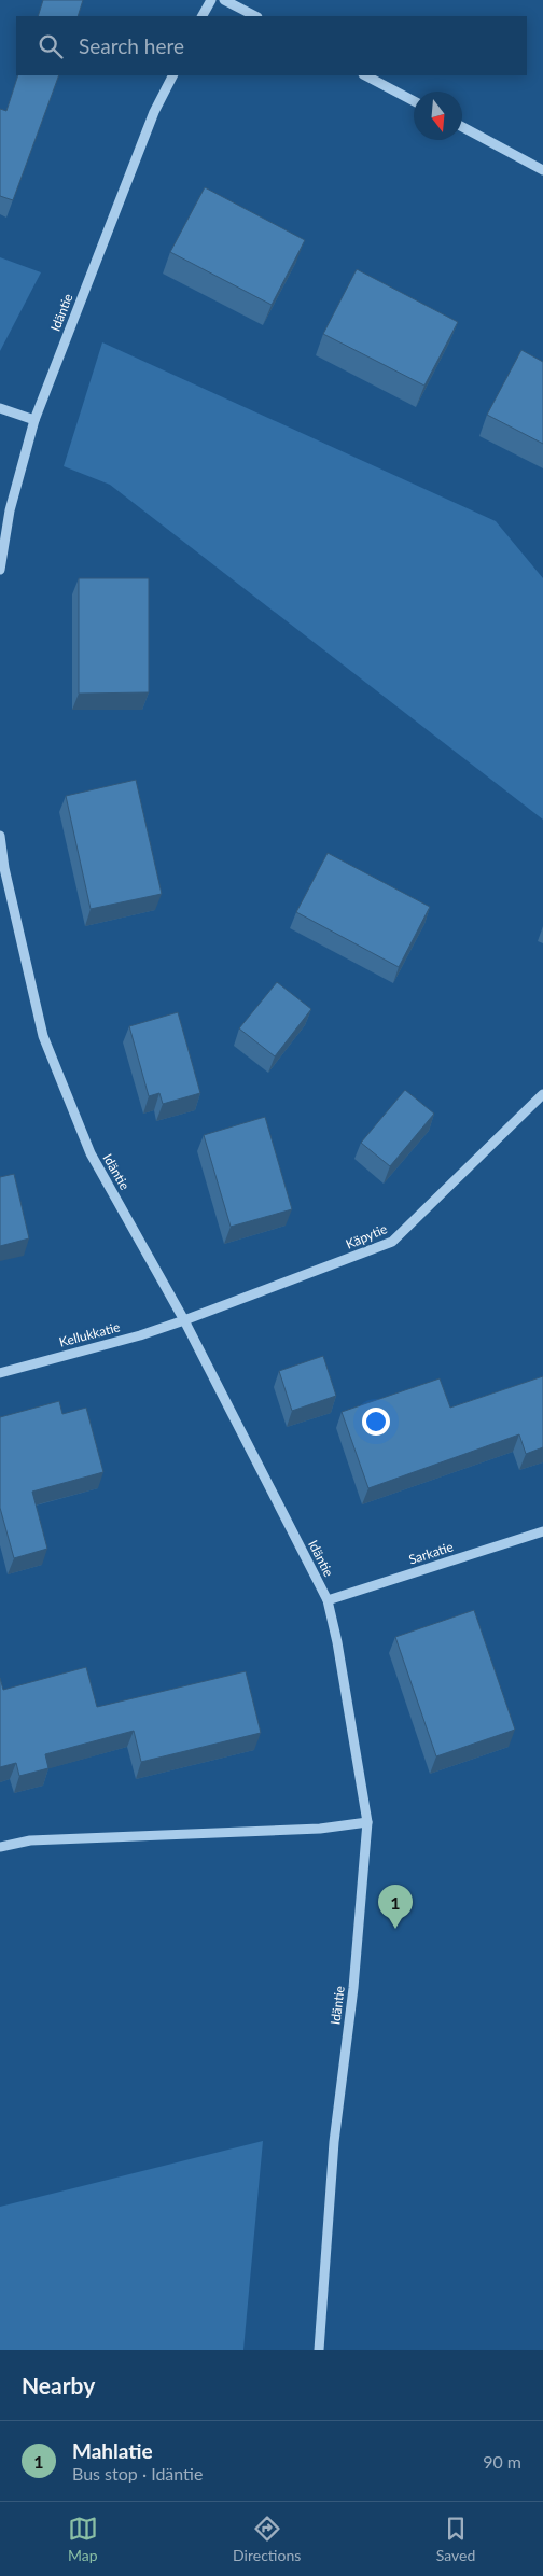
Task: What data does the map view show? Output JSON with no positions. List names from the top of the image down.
{
  "streets": {
    "street": [
      "Idäntie",
      "Käpytie",
      "Kellukkatie",
      "Sarkatie"
    ]
  },
  "crossings": [
    ["Idäntie", "Käpytie"],
    ["Idäntie", "Kellukkatie"],
    ["Idäntie", "Sarkatie"],
    ["Käpytie", "Kellukkatie"]
  ],
  "north": "bottom",
  "page": {
    "search": "Search here",
    "pins": "1",
    "heading": "Nearby",
    "list": [
      {
        "mark": "1",
        "name": "Mahlatie",
        "note": "Bus stop · Idäntie",
        "value": "90 m"
      }
    ],
    "nav": ["Map", "Directions", "Saved"]
  }
}
